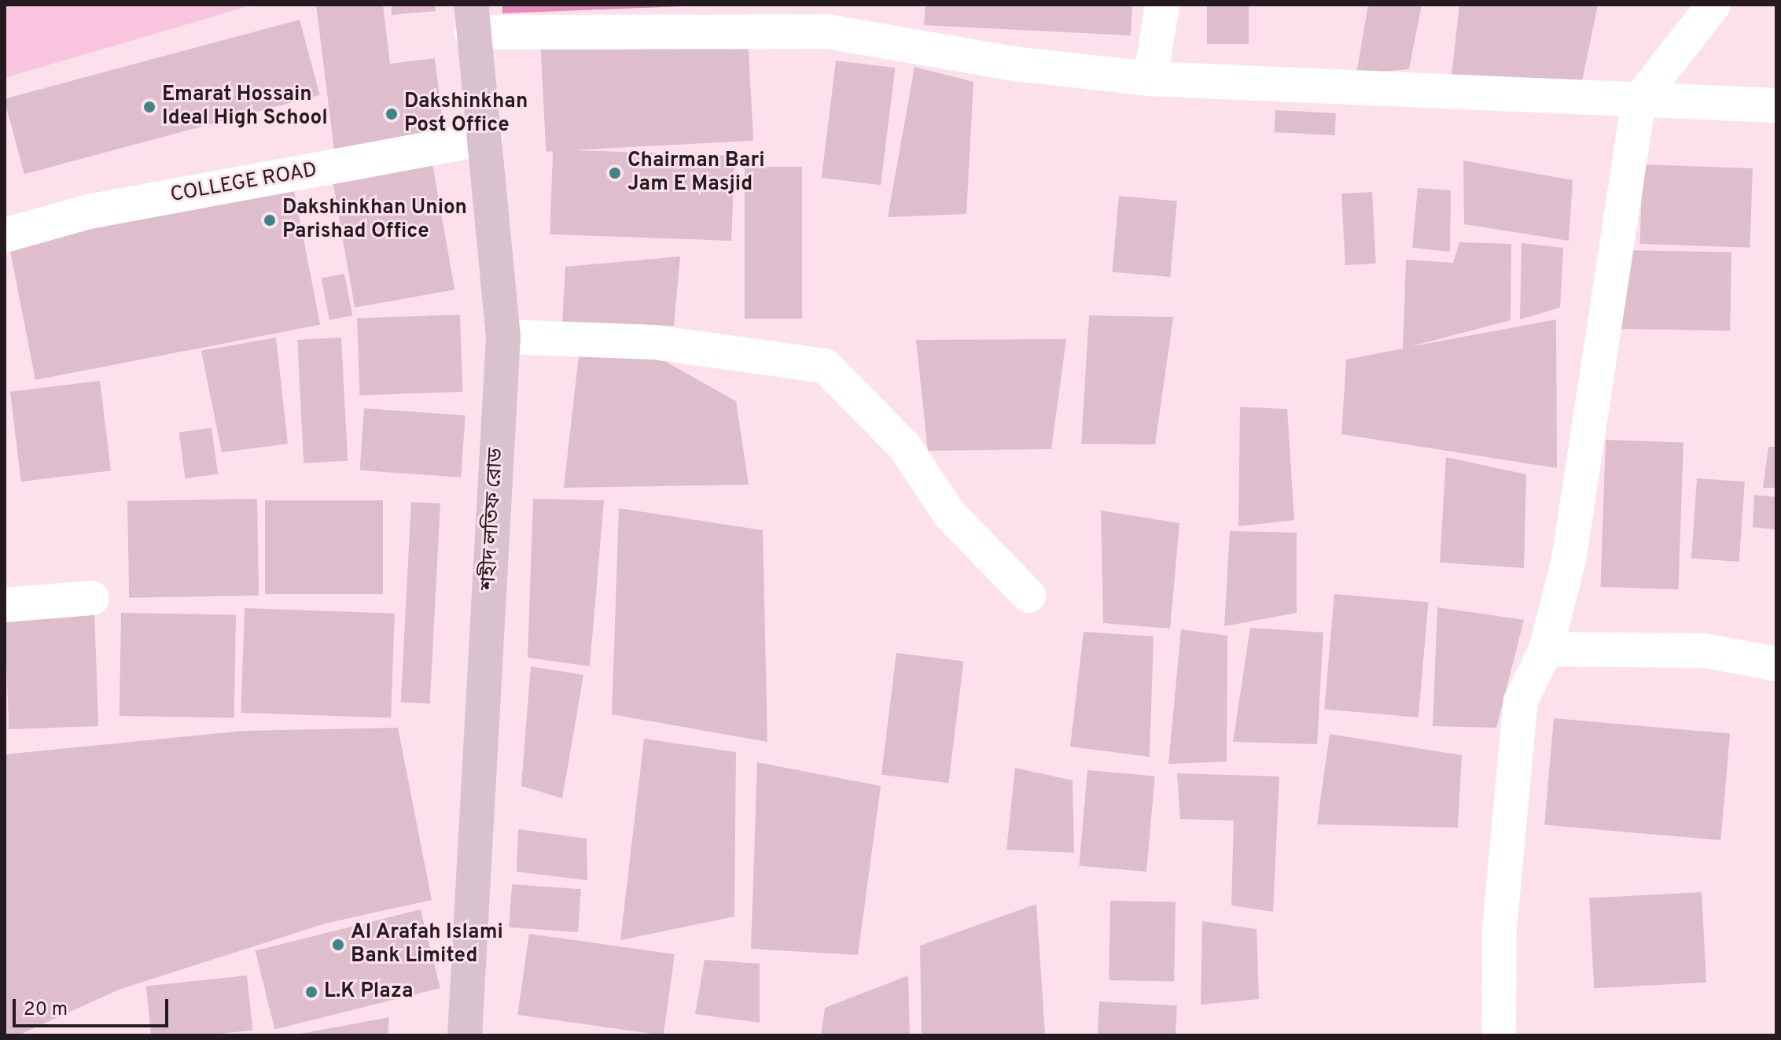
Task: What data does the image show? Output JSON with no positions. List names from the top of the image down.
{
  "streets": {
    "street": ["COLLEGE ROAD", "শহীদ লতিফ রোড"]
  },
  "crossings": [
    ["COLLEGE ROAD", "শহীদ লতিফ রোড"]
  ],
  "places": [
    "Emarat Hossain Ideal High School",
    "Dakshinkhan Post Office",
    "Chairman Bari Jam E Masjid",
    "Dakshinkhan Union Parishad Office",
    "Al Arafah Islami Bank Limited",
    "L.K Plaza"
  ],
  "scale_bar": "20 m"
}
